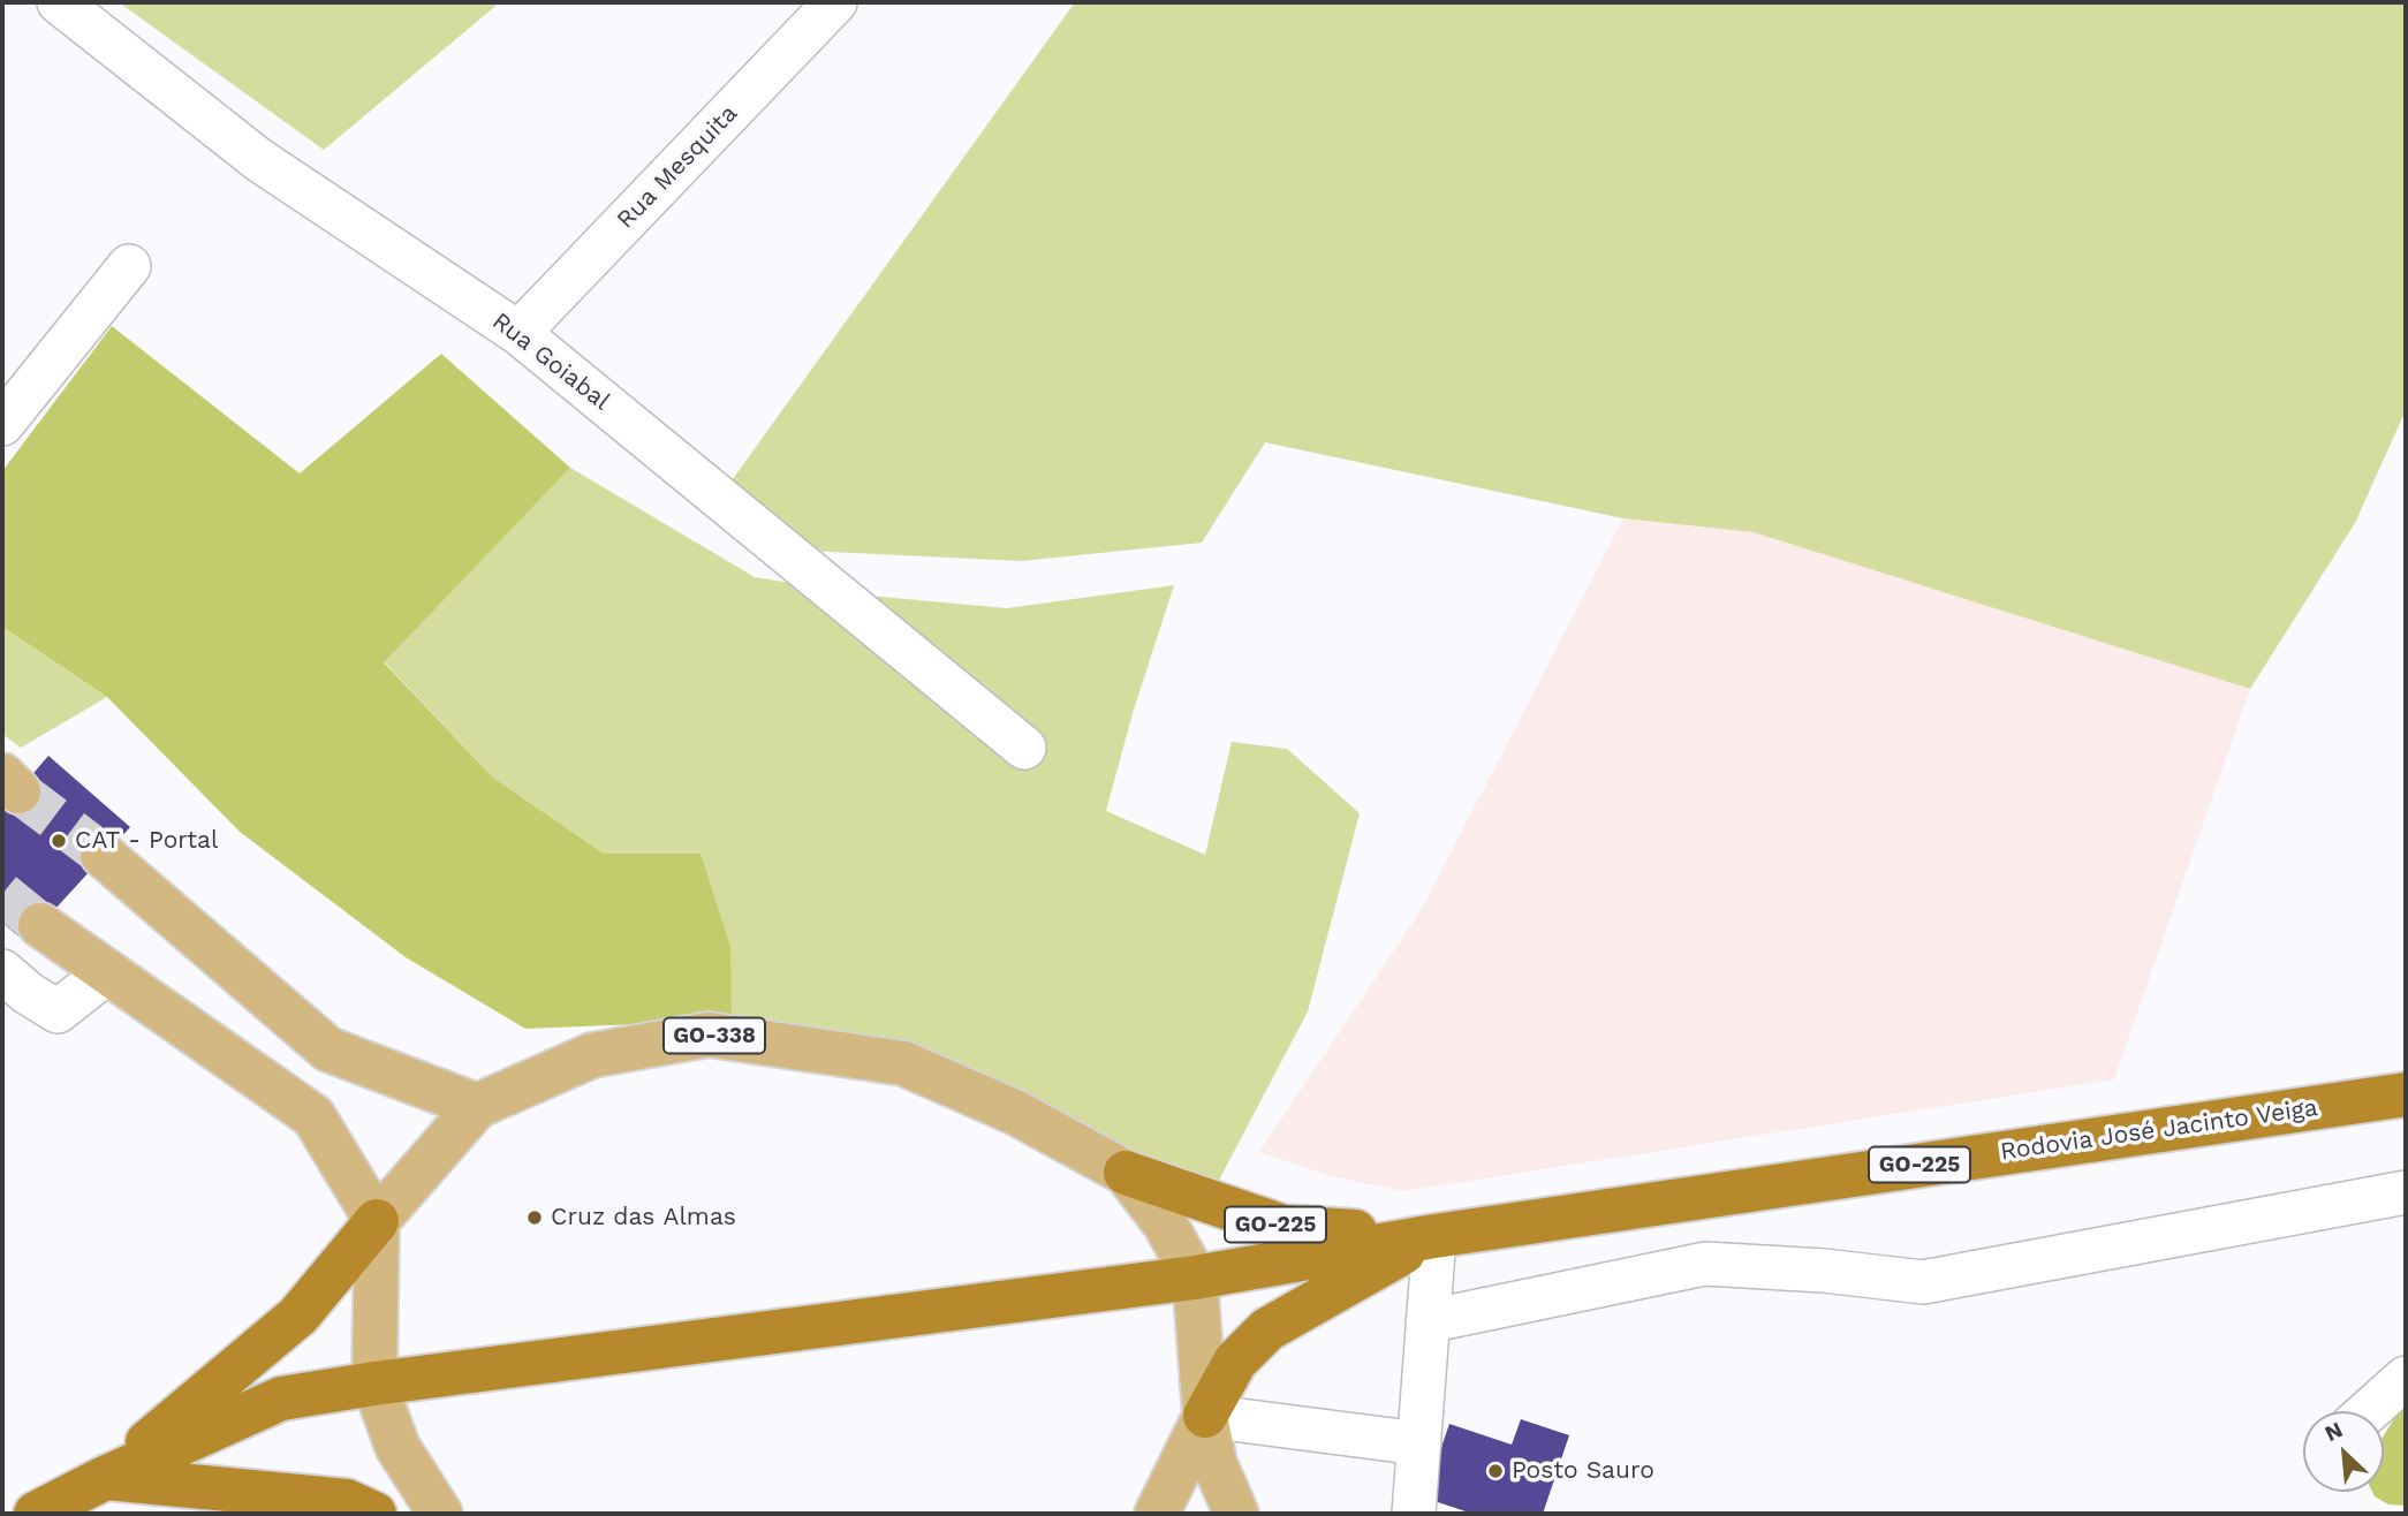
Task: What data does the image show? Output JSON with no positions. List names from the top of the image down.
{
  "streets": {
    "highway": ["GO-338", "Rodovia José Jacinto Veiga", "GO-225"],
    "street": ["Rua Mesquita", "Rua Goiabal"]
  },
  "crossings": [
    ["Rua Mesquita", "Rua Goiabal"],
    ["GO-338", "GO-225"],
    ["Rodovia José Jacinto Veiga", "GO-225"]
  ],
  "places": ["CAT - Portal", "Cruz das Almas", "Posto Sauro"],
  "north": "top left"
}
